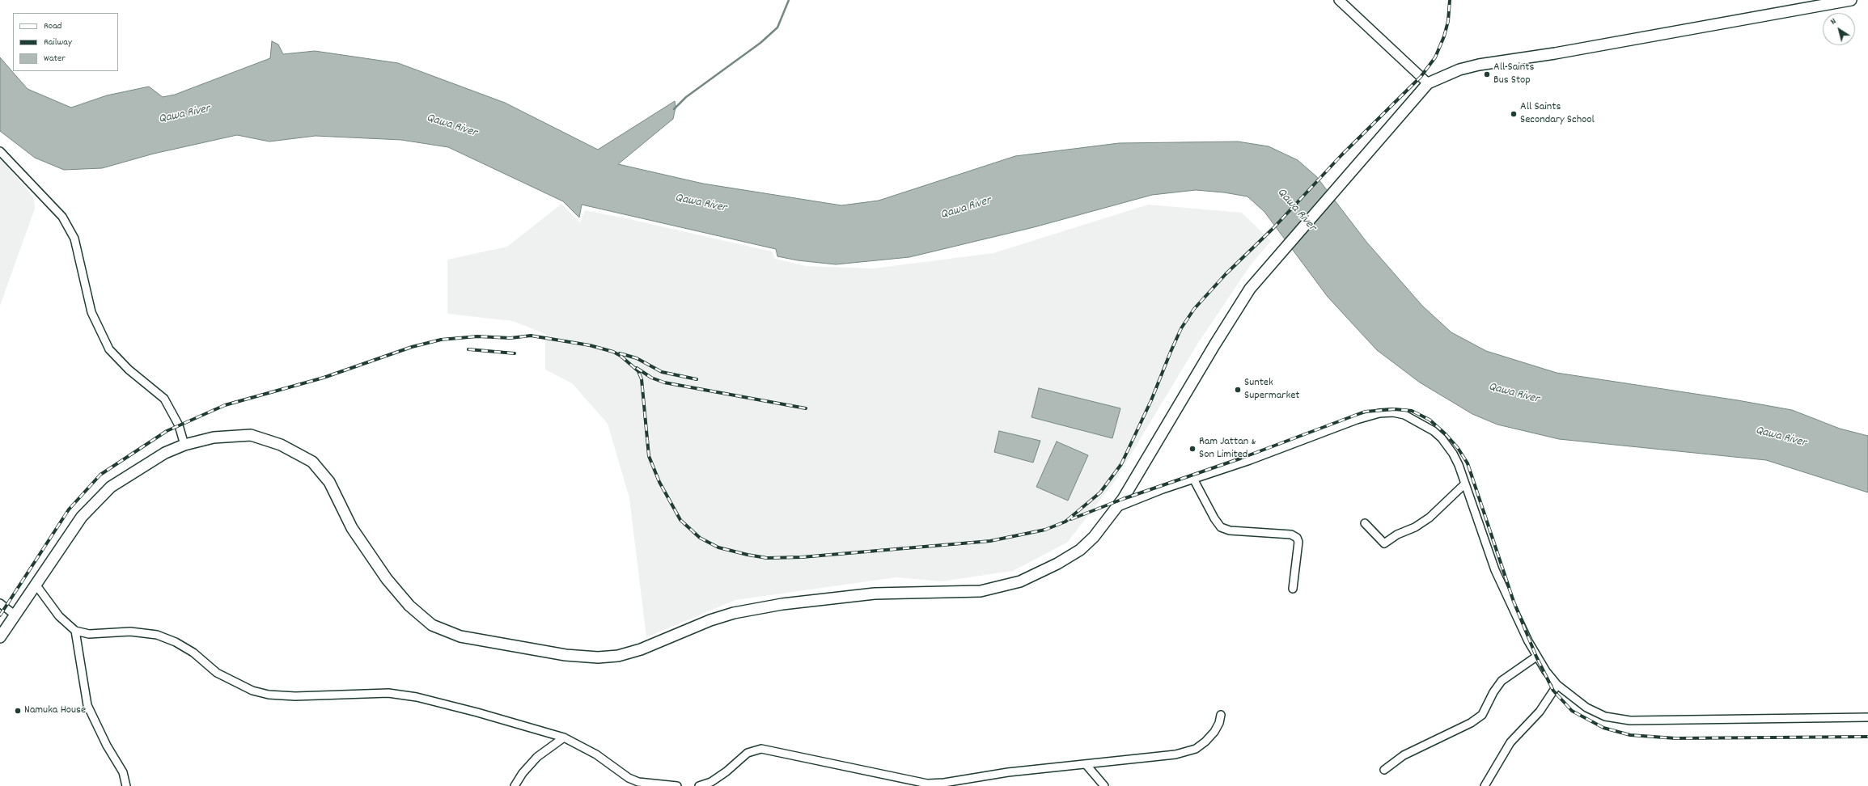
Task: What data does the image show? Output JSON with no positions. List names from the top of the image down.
{
  "water": ["Qawa River"],
  "places": [
    "All Saints Bus Stop",
    "All Saints Secondary School",
    "Suntek Supermarket",
    "Ram Jattan & Son Limited",
    "Namuka House"
  ],
  "legend": ["Road", "Railway", "Water"],
  "north": "top left"
}
